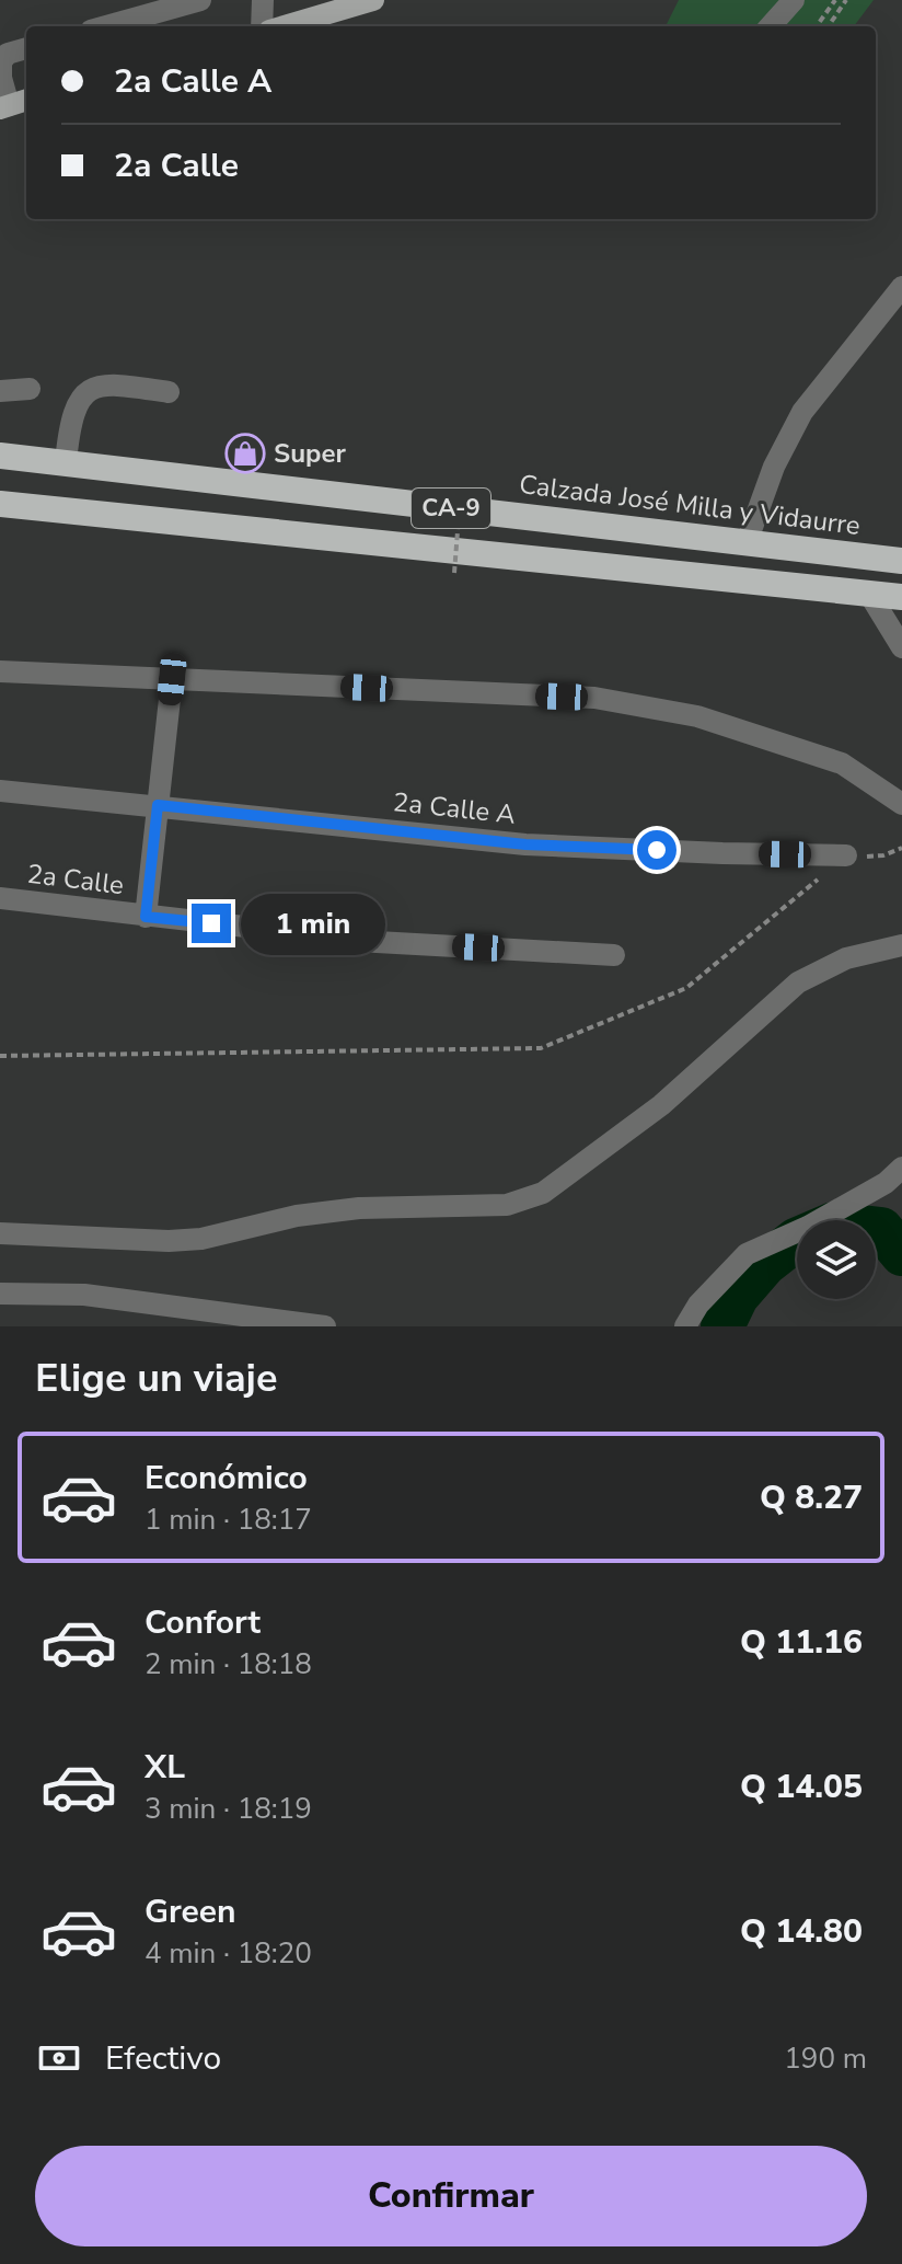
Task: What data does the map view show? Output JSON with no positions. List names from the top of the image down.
{
  "streets": {
    "highway": ["Calzada José Milla y Vidaurre", "CA-9"],
    "street": ["2a Calle A", "2a Calle"]
  },
  "places": {
    "shop": ["Super"]
  },
  "page": {
    "banner": ["2a Calle A", "2a Calle"],
    "bubble": "1 min",
    "heading": "Elige un viaje",
    "list": [
      {
        "name": "Económico",
        "note": "1 min · 18:17",
        "value": "Q 8.27"
      },
      {
        "name": "Confort",
        "note": "2 min · 18:18",
        "value": "Q 11.16"
      },
      {
        "name": "XL",
        "note": "3 min · 18:19",
        "value": "Q 14.05"
      },
      {
        "name": "Green",
        "note": "4 min · 18:20",
        "value": "Q 14.80"
      }
    ],
    "pay": ["Efectivo", "190 m"],
    "buttons": "Confirmar"
  }
}
